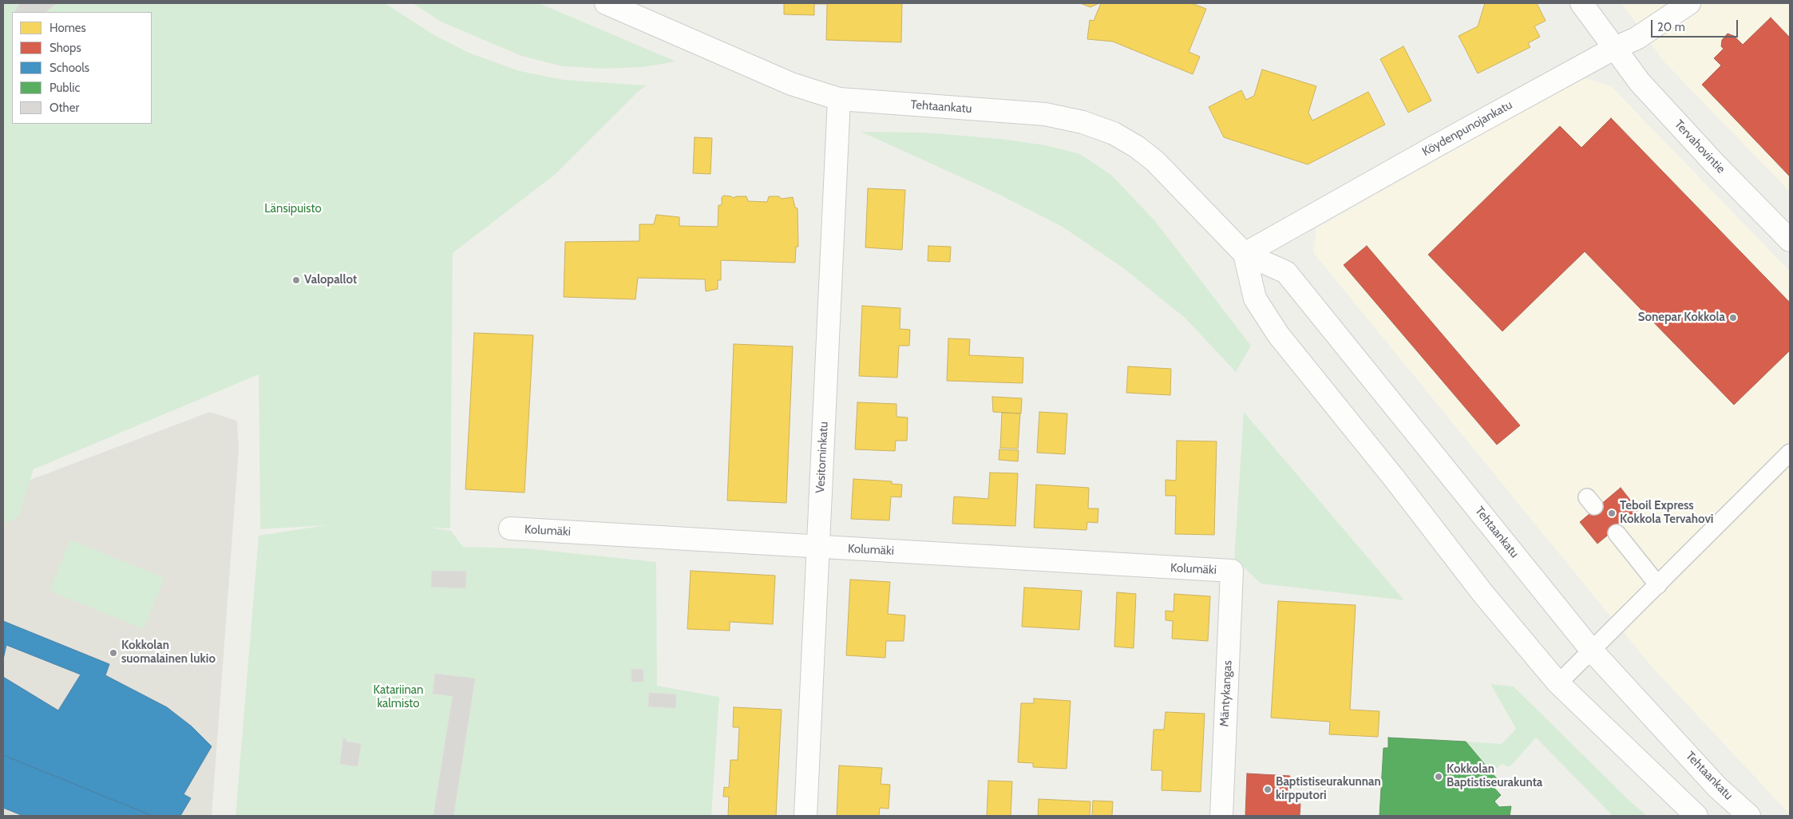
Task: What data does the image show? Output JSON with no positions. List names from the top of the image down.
{
  "streets": {
    "street": [
      "Tehtaankatu",
      "Köydenpunojankatu",
      "Tervahovintie",
      "Vesitorninkatu",
      "Kolumäki",
      "Mäntykangas"
    ]
  },
  "crossings": [
    ["Tehtaankatu", "Köydenpunojankatu"],
    ["Tehtaankatu", "Vesitorninkatu"],
    ["Köydenpunojankatu", "Tervahovintie"],
    ["Vesitorninkatu", "Kolumäki"],
    ["Kolumäki", "Mäntykangas"]
  ],
  "parks": ["Länsipuisto", "Katariinan kalmisto"],
  "places": [
    "Valopallot",
    "Sonepar Kokkola",
    "Teboil Express Kokkola Tervahovi",
    "Kokkolan suomalainen lukio",
    "Kokkolan Baptistiseurakunta",
    "Baptistiseurakunnan kirpputori"
  ],
  "legend": [
    "Homes",
    "Shops",
    "Schools",
    "Public",
    "Other"
  ],
  "scale_bar": "20 m"
}
